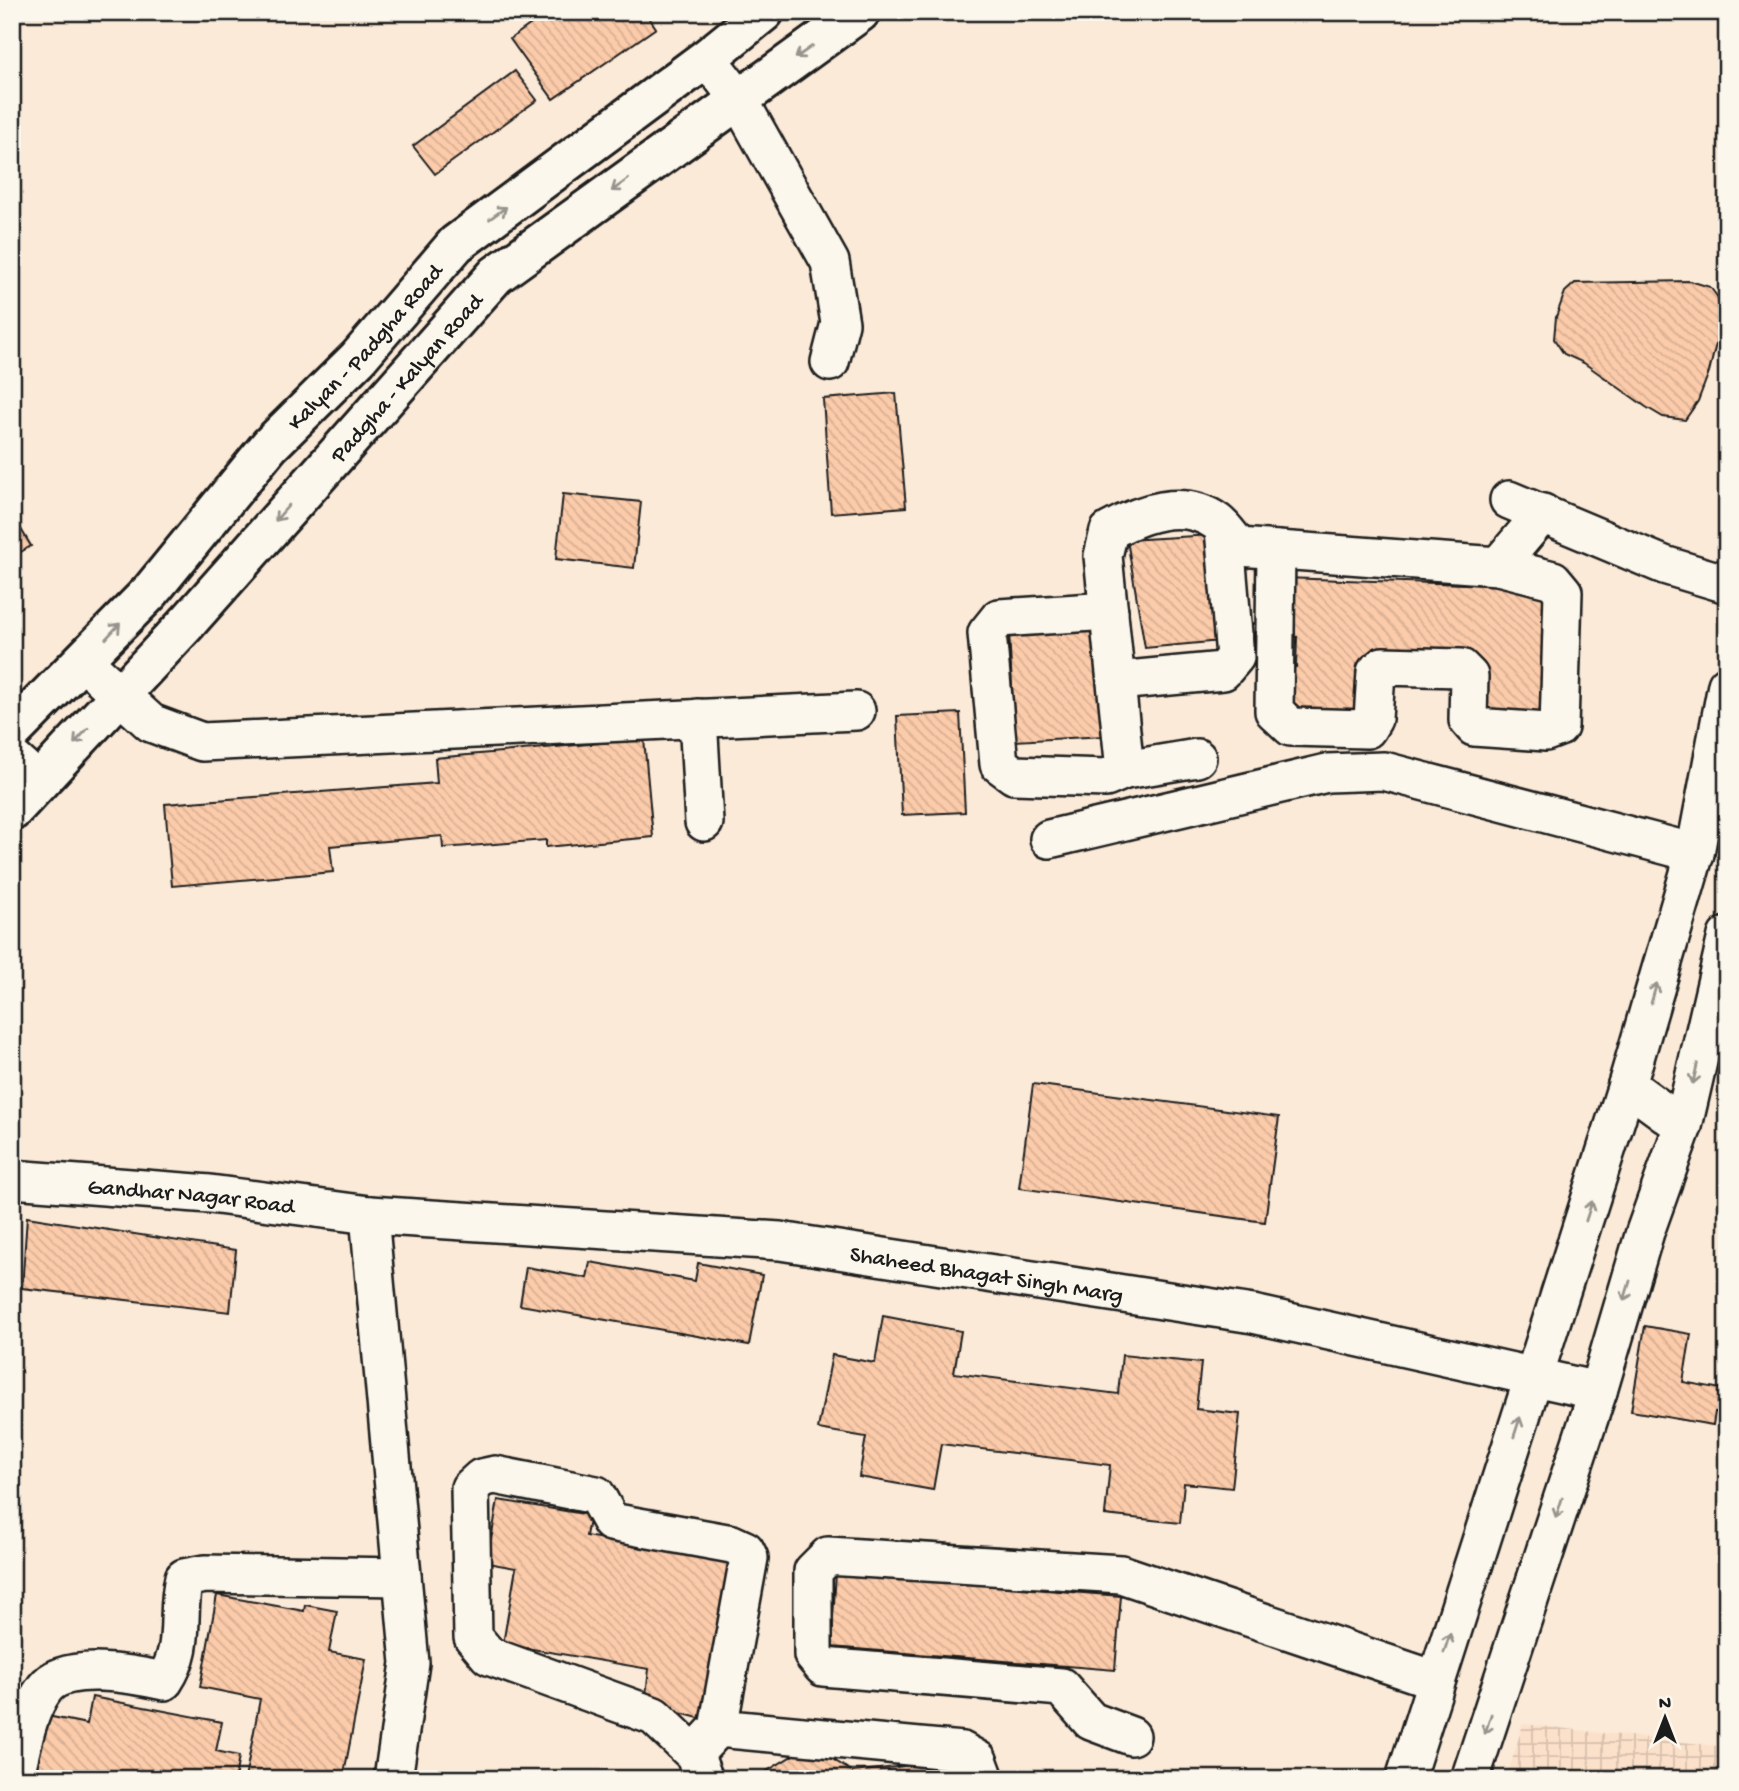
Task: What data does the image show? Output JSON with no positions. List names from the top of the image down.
{
  "streets": {
    "main road": ["Kalyan - Padgha Road", "Padgha - Kalyan Road"],
    "street": ["Gandhar Nagar Road", "Shaheed Bhagat Singh Marg"]
  },
  "crossings": [
    ["Gandhar Nagar Road", "Shaheed Bhagat Singh Marg"]
  ],
  "one_way": ["Kalyan - Padgha Road", "Padgha - Kalyan Road"],
  "north": "top"
}
